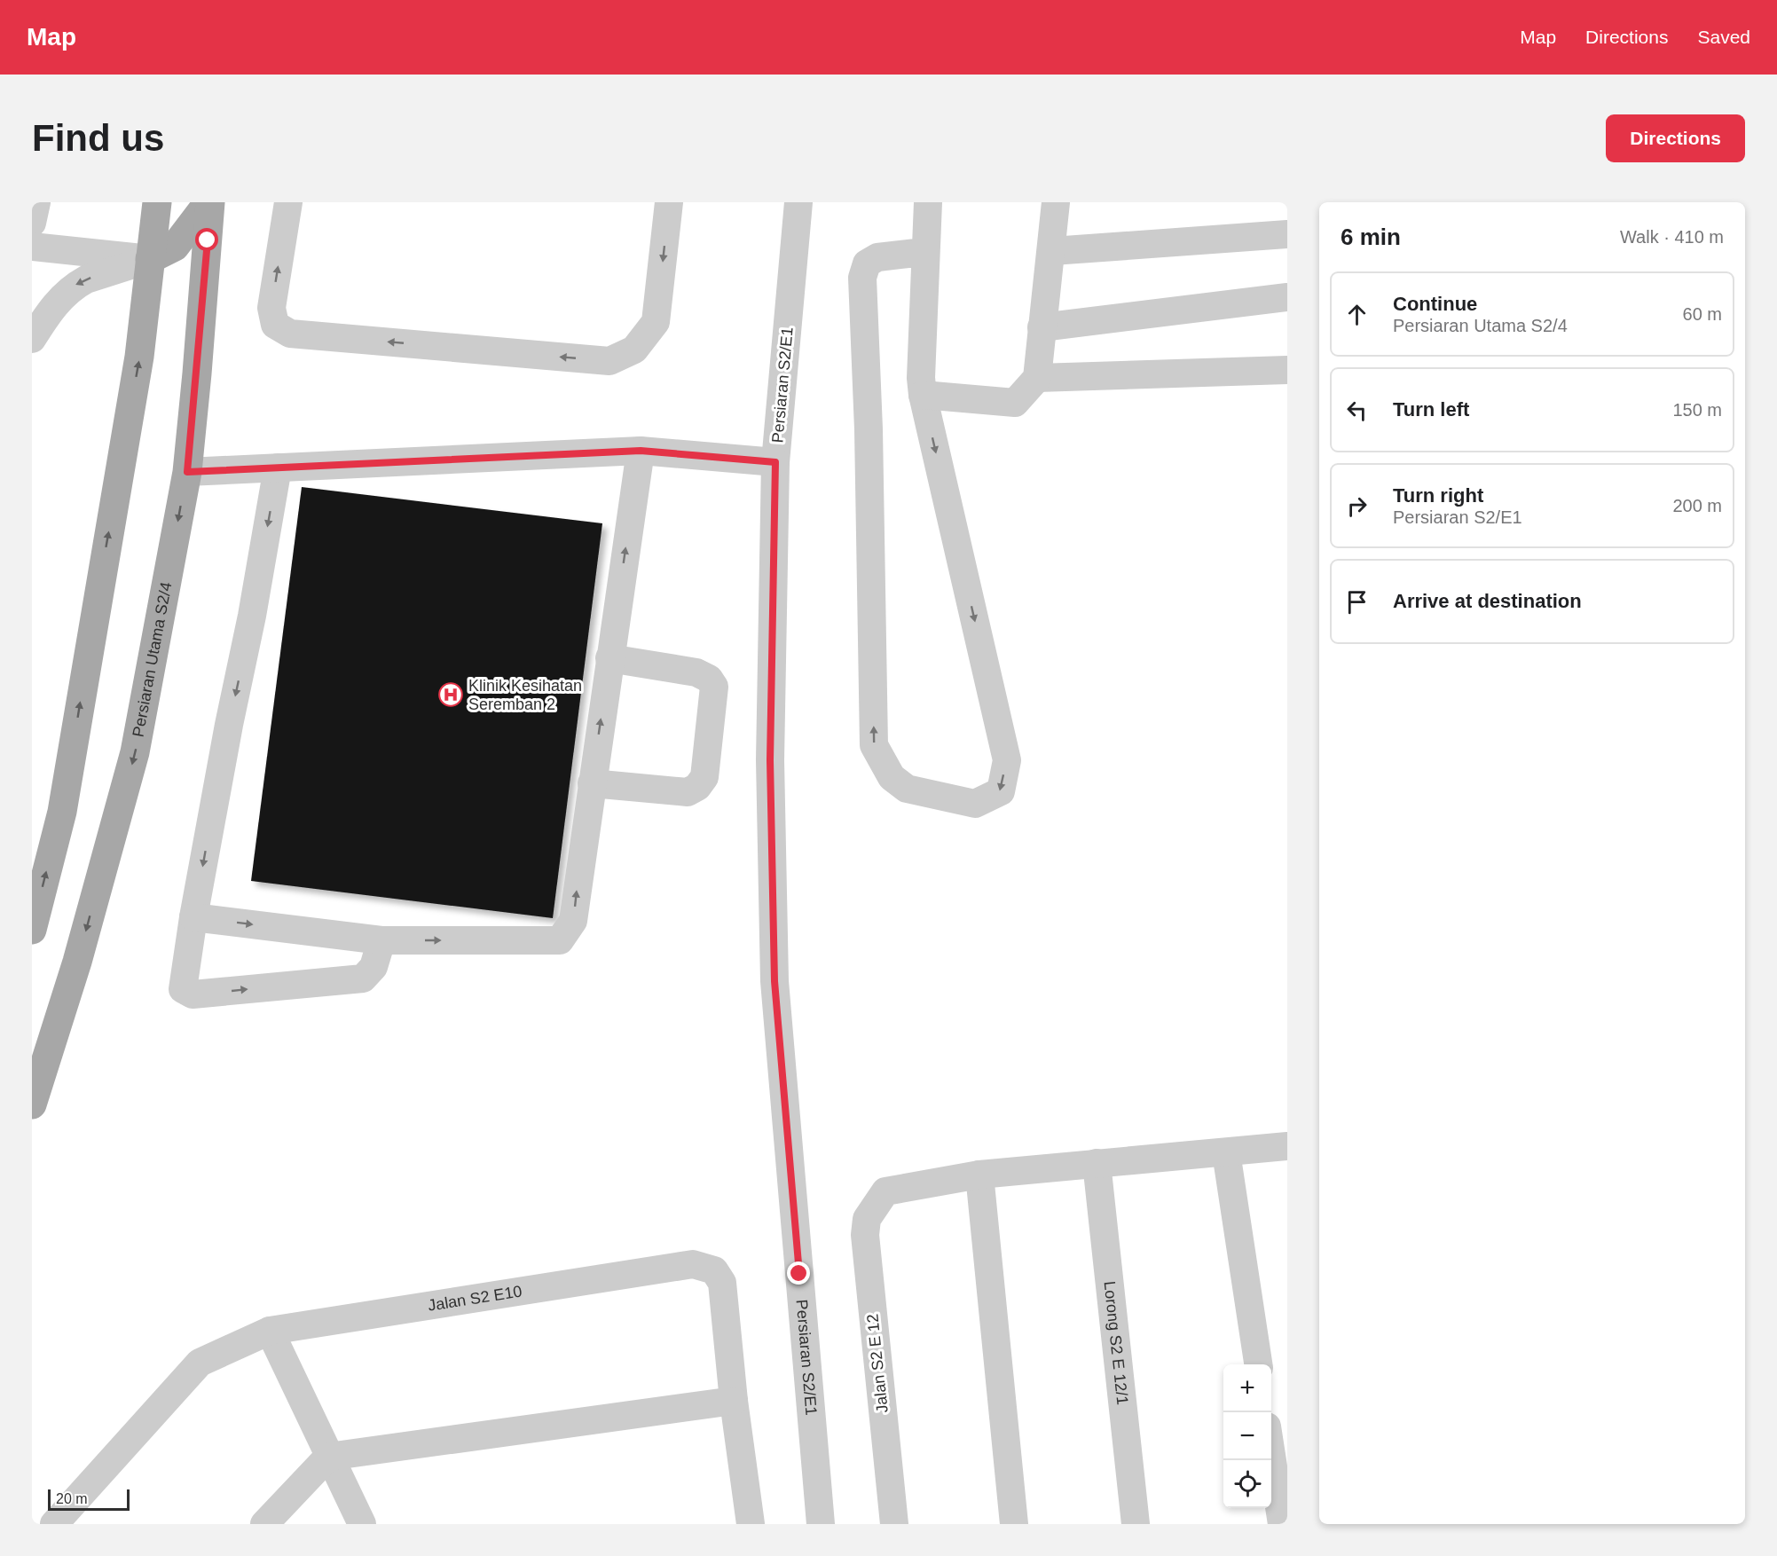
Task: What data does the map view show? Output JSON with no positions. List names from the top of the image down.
{
  "streets": {
    "main road": ["Persiaran Utama S2/4"],
    "street": [
      "Persiaran S2/E1",
      "Jalan S2 E10",
      "Lorong S2 E 12/1",
      "Jalan S2 E 12"
    ]
  },
  "places": {
    "hospital": ["Klinik Kesihatan Seremban 2"]
  },
  "scale_bar": "20 m",
  "page": {
    "header": "Map",
    "nav": ["Map", "Directions", "Saved"],
    "buttons": "Directions",
    "title": "Find us",
    "heading": ["6 min", "Walk · 410 m"],
    "list": [
      ["Continue", "Persiaran Utama S2/4", "60 m"],
      ["Turn left", "150 m"],
      ["Turn right", "Persiaran S2/E1", "200 m"],
      "Arrive at destination"
    ],
    "map_buttons": ["+", "−"],
    "scale": "20 m"
  }
}
